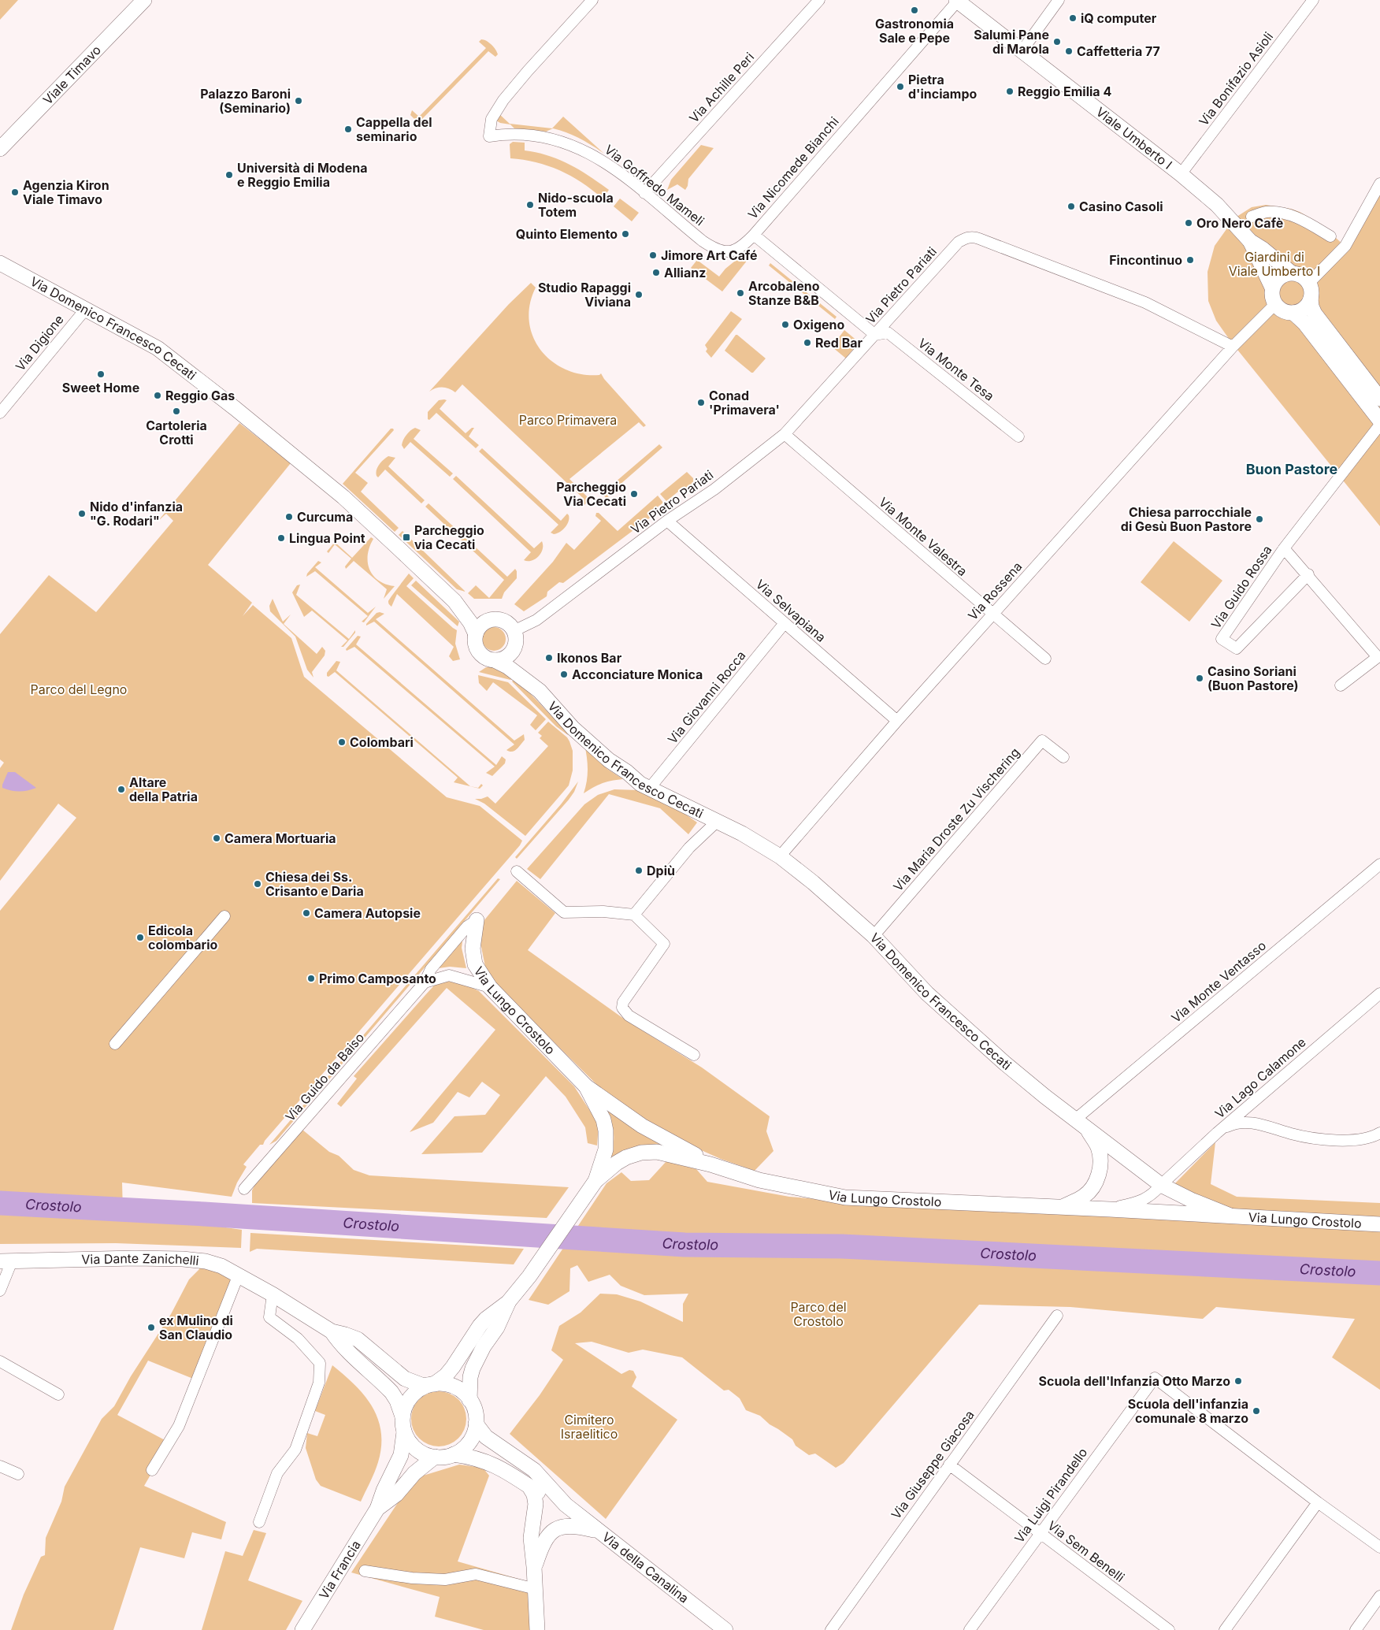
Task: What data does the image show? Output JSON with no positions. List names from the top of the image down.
{
  "streets": {
    "street": [
      "Viale Timavo",
      "Via Bonifazio Asioli",
      "Via Achille Peri",
      "Viale Umberto I",
      "Via Nicomede Bianchi",
      "Via Goffredo Mameli",
      "Via Pietro Pariati",
      "Via Domenico Francesco Cecati",
      "Via Digione",
      "Via Monte Tesa",
      "Via Monte Valestra",
      "Via Guido Rossa",
      "Via Rossena",
      "Via Selvapiana",
      "Via Giovanni Rocca",
      "Via Maria Droste Zu Vischering",
      "Via Monte Ventasso",
      "Via Lungo Crostolo",
      "Via Guido da Baiso",
      "Via Lago Calamone",
      "Via Dante Zanichelli",
      "Via Giuseppe Giacosa",
      "Via Luigi Pirandello",
      "Via Sem Benelli",
      "Via della Canalina",
      "Via Francia"
    ]
  },
  "crossings": [
    ["Via Bonifazio Asioli", "Viale Umberto I"],
    ["Via Achille Peri", "Via Goffredo Mameli"],
    ["Viale Umberto I", "Via Nicomede Bianchi"],
    ["Via Nicomede Bianchi", "Via Goffredo Mameli"],
    ["Via Nicomede Bianchi", "Via Pietro Pariati"],
    ["Via Nicomede Bianchi", "Via Monte Tesa"],
    ["Via Pietro Pariati", "Via Monte Tesa"],
    ["Via Pietro Pariati", "Via Monte Valestra"],
    ["Via Pietro Pariati", "Via Rossena"],
    ["Via Pietro Pariati", "Via Selvapiana"],
    ["Via Domenico Francesco Cecati", "Via Digione"],
    ["Via Domenico Francesco Cecati", "Via Rossena"],
    ["Via Domenico Francesco Cecati", "Via Giovanni Rocca"],
    ["Via Domenico Francesco Cecati", "Via Maria Droste Zu Vischering"],
    ["Via Domenico Francesco Cecati", "Via Monte Ventasso"],
    ["Via Domenico Francesco Cecati", "Via Lungo Crostolo"],
    ["Via Domenico Francesco Cecati", "Via Lago Calamone"],
    ["Via Monte Valestra", "Via Rossena"],
    ["Via Rossena", "Via Selvapiana"],
    ["Via Selvapiana", "Via Giovanni Rocca"],
    ["Via Monte Ventasso", "Via Lungo Crostolo"],
    ["Via Lungo Crostolo", "Via Guido da Baiso"],
    ["Via Lungo Crostolo", "Via Lago Calamone"],
    ["Via Lungo Crostolo", "Via Francia"],
    ["Via Giuseppe Giacosa", "Via Sem Benelli"],
    ["Via Luigi Pirandello", "Via Sem Benelli"],
    ["Via della Canalina", "Via Francia"]
  ],
  "districts": ["Buon Pastore"],
  "water": ["Crostolo"],
  "parks": [
    "Giardini di Viale Umberto I",
    "Parco Primavera",
    "Parco del Legno",
    "Parco del Crostolo",
    "Cimitero Israelitico"
  ],
  "places": {
    "other": [
      "Gastronomia Sale e Pepe",
      "iQ computer",
      "Salumi Pane di Marola",
      "Caffetteria 77",
      "Pietra d'inciampo",
      "Reggio Emilia 4",
      "Palazzo Baroni (Seminario)",
      "Cappella del seminario",
      "Università di Modena e Reggio Emilia",
      "Agenzia Kiron Viale Timavo",
      "Nido-scuola Totem",
      "Casino Casoli",
      "Oro Nero Cafè",
      "Quinto Elemento",
      "Jimore Art Café",
      "Fincontinuo",
      "Allianz",
      "Arcobaleno Stanze B&B",
      "Studio Rapaggi Viviana",
      "Oxigeno",
      "Red Bar",
      "Sweet Home",
      "Reggio Gas",
      "Conad 'Primavera'",
      "Cartoleria Crotti",
      "Parcheggio Via Cecati",
      "Nido d'infanzia \"G. Rodari\"",
      "Curcuma",
      "Chiesa parrocchiale di Gesù Buon Pastore",
      "Lingua Point",
      "Ikonos Bar",
      "Acconciature Monica",
      "Casino Soriani (Buon Pastore)",
      "Colombari",
      "Altare della Patria",
      "Camera Mortuaria",
      "Dpiù",
      "Chiesa dei Ss. Crisanto e Daria",
      "Camera Autopsie",
      "Edicola colombario",
      "Primo Camposanto",
      "ex Mulino di San Claudio",
      "Scuola dell'Infanzia Otto Marzo",
      "Scuola dell'infanzia comunale 8 marzo"
    ],
    "transit": ["Parcheggio via Cecati"]
  }
}
